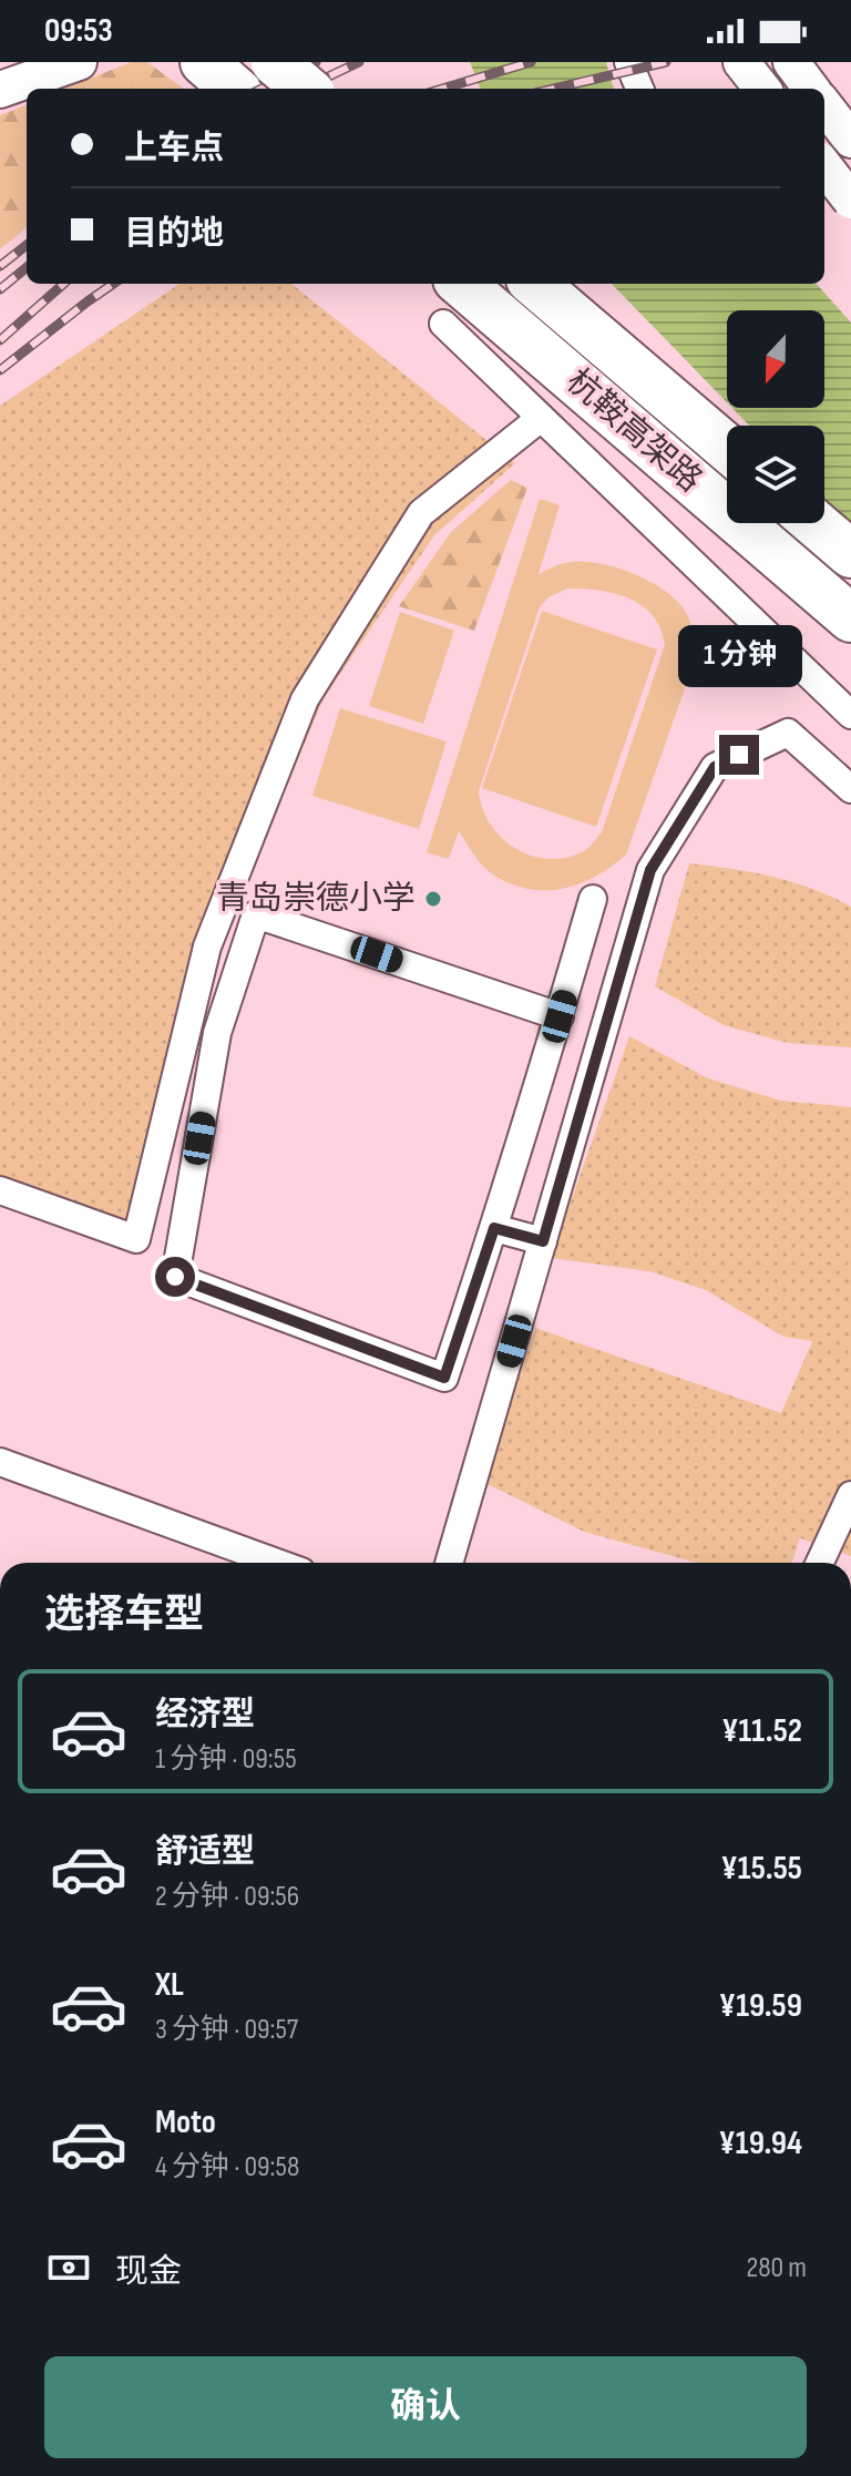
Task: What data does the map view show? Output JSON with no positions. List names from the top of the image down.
{
  "streets": {
    "highway": ["杭鞍高架路"]
  },
  "places": ["青岛崇德小学"],
  "north": "bottom",
  "page": {
    "status": "09:53",
    "banner": ["上车点", "目的地"],
    "bubble": "1 分钟",
    "heading": "选择车型",
    "list": [
      {
        "name": "经济型",
        "note": "1 分钟 · 09:55",
        "value": "¥11.52"
      },
      {
        "name": "舒适型",
        "note": "2 分钟 · 09:56",
        "value": "¥15.55"
      },
      {
        "name": "XL",
        "note": "3 分钟 · 09:57",
        "value": "¥19.59"
      },
      {
        "name": "Moto",
        "note": "4 分钟 · 09:58",
        "value": "¥19.94"
      }
    ],
    "pay": ["现金", "280 m"],
    "buttons": "确认"
  }
}
